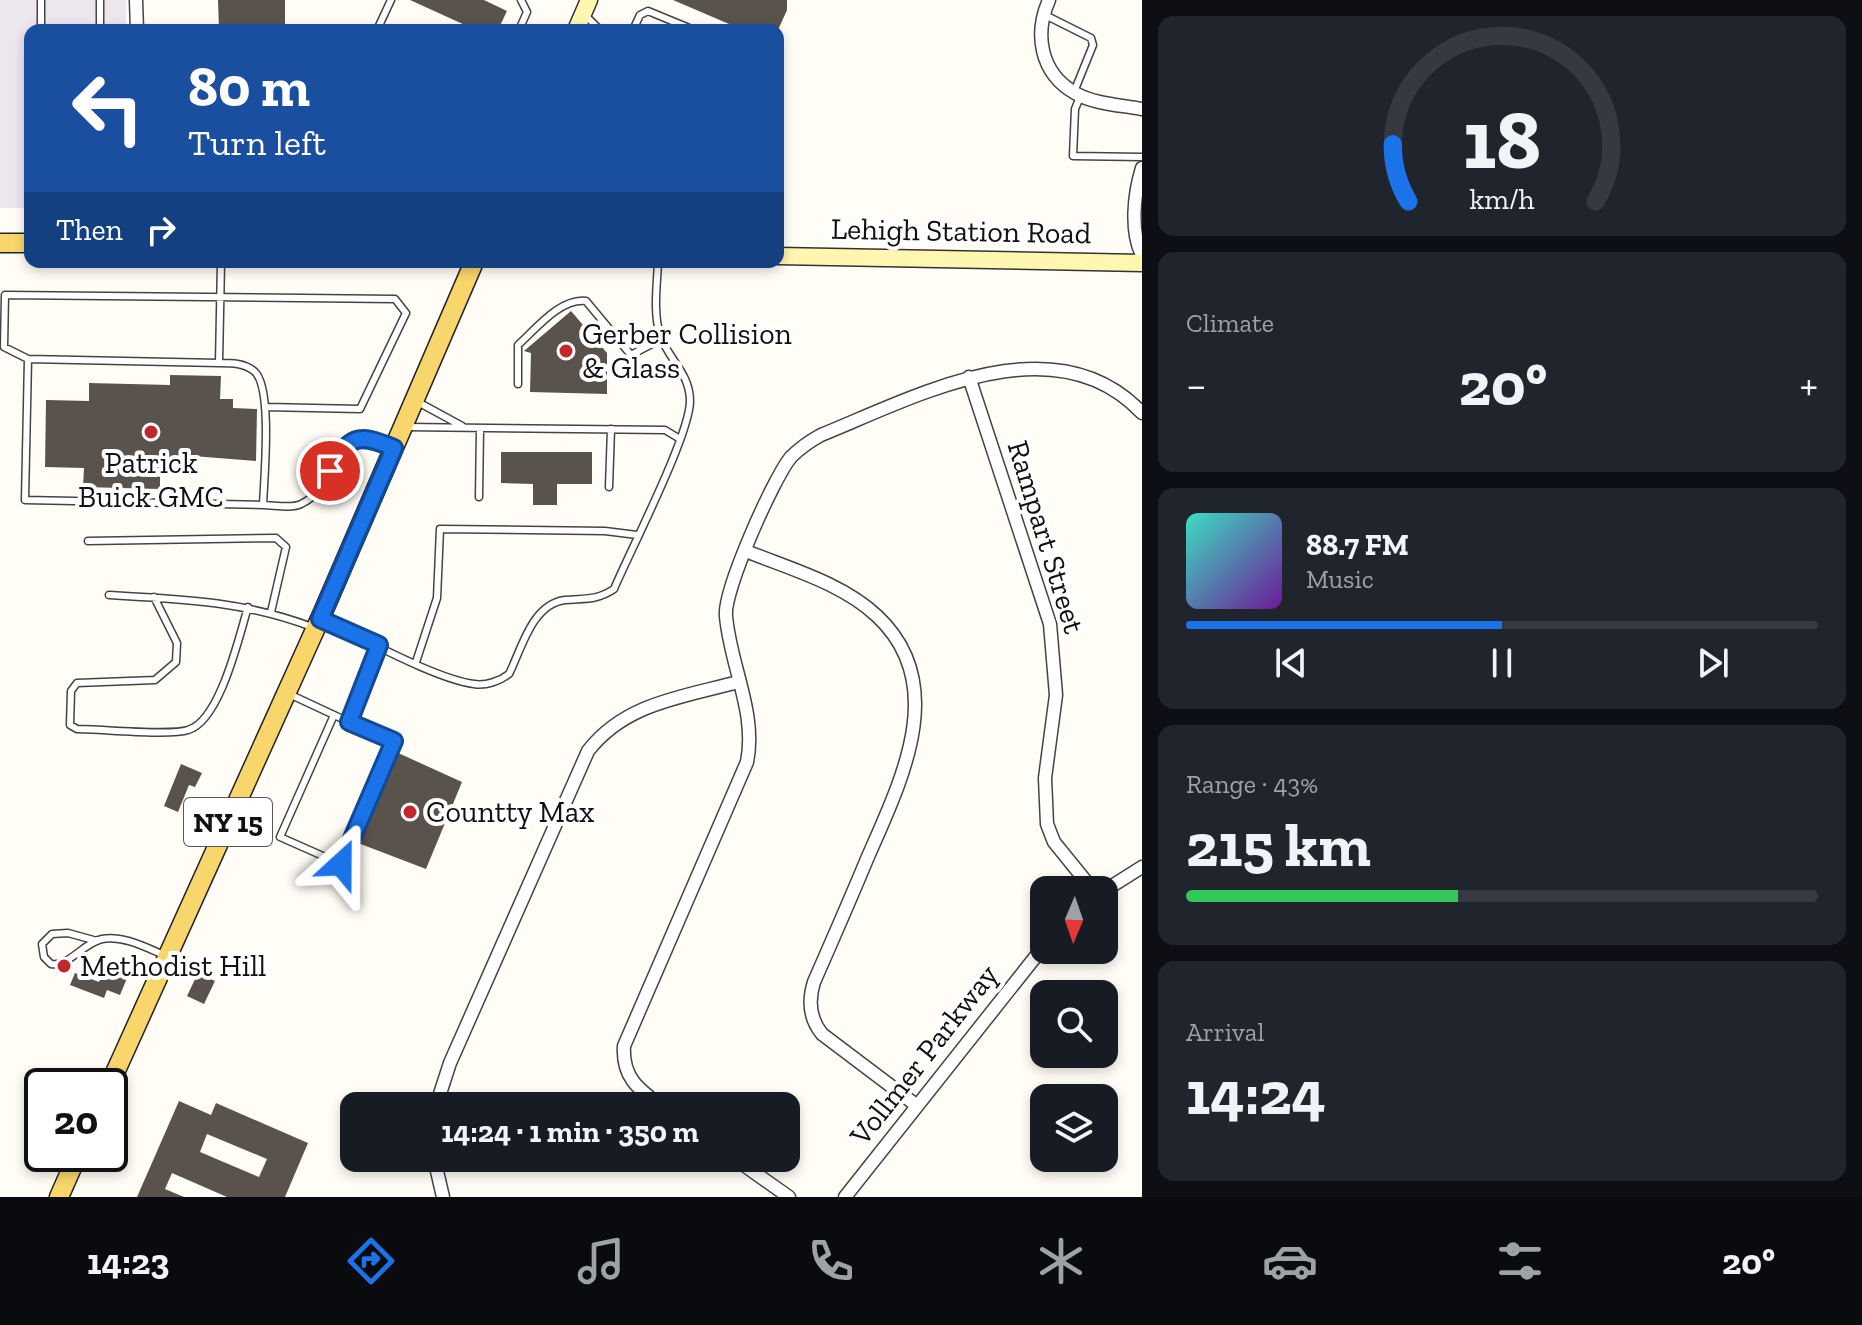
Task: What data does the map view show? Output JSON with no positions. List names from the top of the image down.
{
  "streets": {
    "main road": ["NY 15"],
    "street": ["Lehigh Station Road", "Rampart Street", "Vollmer Parkway"]
  },
  "places": [
    "Gerber Collision & Glass",
    "Patrick Buick GMC",
    "Countty Max",
    "Methodist Hill"
  ],
  "north": "bottom",
  "page": {
    "turn": ["80 m", "Turn left"],
    "then": "Then",
    "tile": [
      "Climate",
      ["Range · 43%", "215 km"],
      ["Arrival", "14:24"]
    ],
    "heat": ["−", "20°", "+"],
    "song": ["88.7 FM", "Music"],
    "limit": "20",
    "trip": "14:24 · 1 min · 350 m",
    "tabs": ["14:23", "20°"],
    "gauge": ["18", "km/h"]
  }
}
